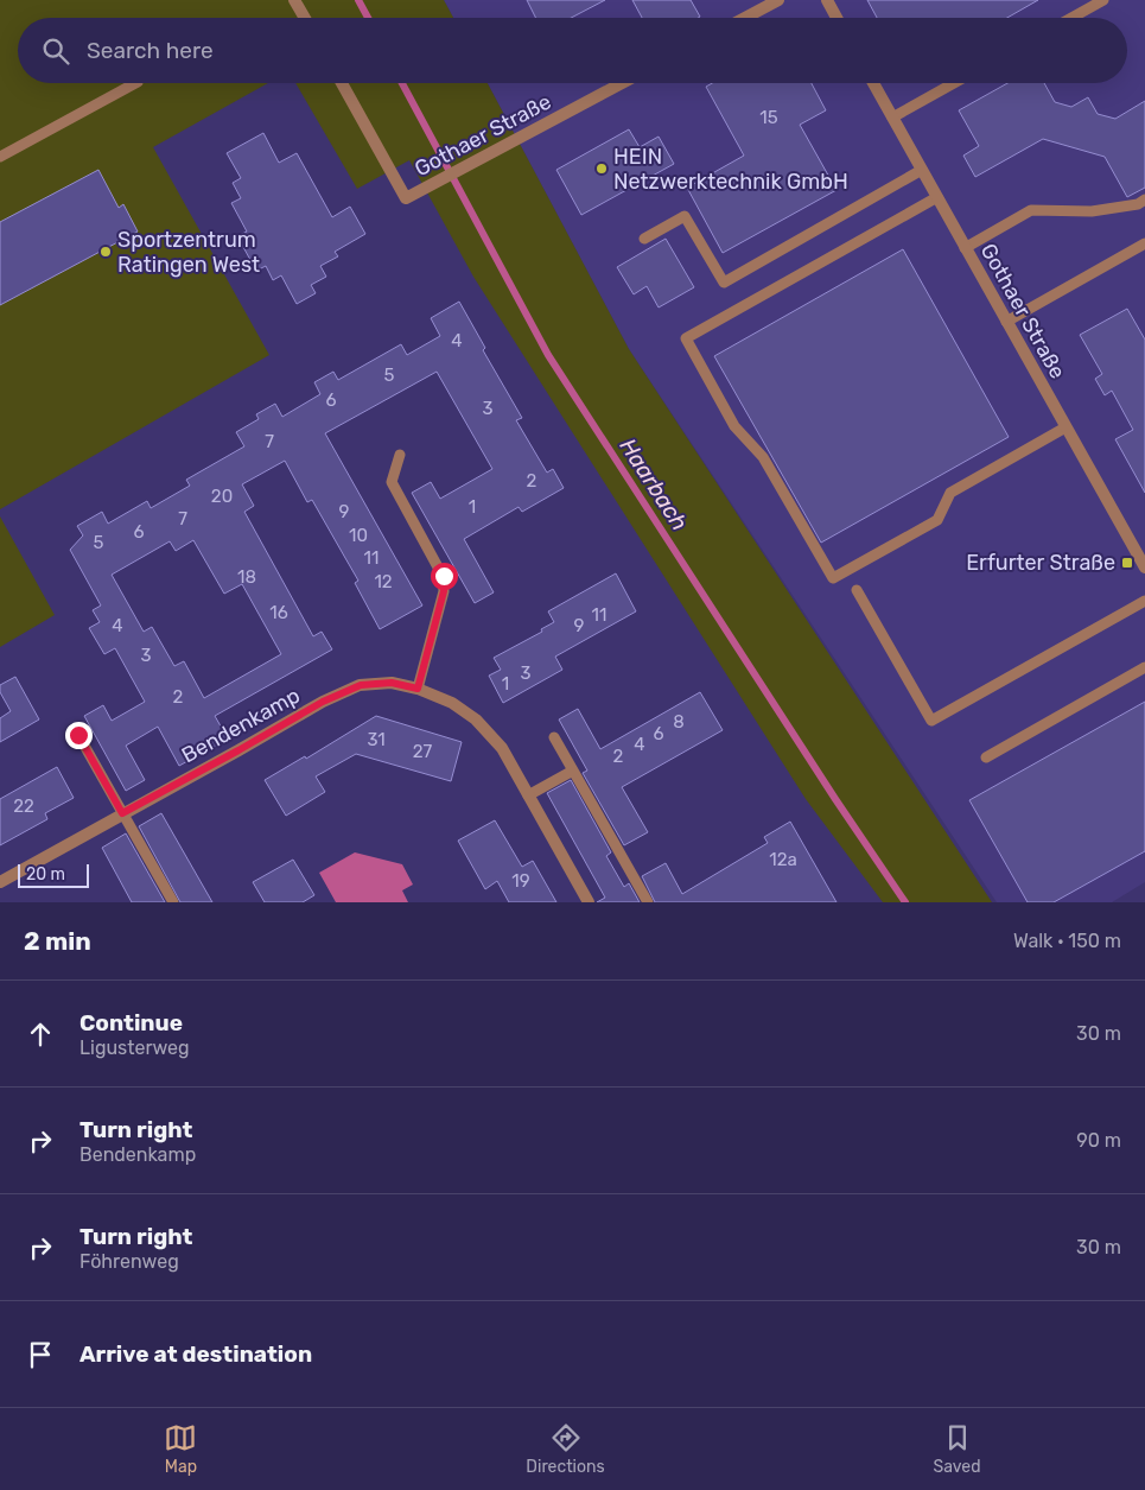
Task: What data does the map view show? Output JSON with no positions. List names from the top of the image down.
{
  "streets": {
    "street": ["Gothaer Straße", "Bendenkamp"]
  },
  "water": ["Haarbach"],
  "places": {
    "other": ["HEIN Netzwerktechnik GmbH", "Sportzentrum Ratingen West"],
    "transit": ["Erfurter Straße"]
  },
  "house_numbers": [
    "15",
    "4",
    "5",
    "6",
    "3",
    "7",
    "2",
    "20",
    "1",
    "9",
    "7",
    "6",
    "10",
    "5",
    "11",
    "18",
    "12",
    "16",
    "11",
    "4",
    "9",
    "3",
    "3",
    "1",
    "2",
    "8",
    "6",
    "31",
    "4",
    "27",
    "2",
    "22",
    "12a",
    "19"
  ],
  "scale_bar": "20 m",
  "page": {
    "search": "Search here",
    "scale": "20 m",
    "heading": ["2 min", "Walk · 150 m"],
    "list": [
      ["Continue", "Ligusterweg", "30 m"],
      ["Turn right", "Bendenkamp", "90 m"],
      ["Turn right", "Föhrenweg", "30 m"],
      "Arrive at destination"
    ],
    "nav": ["Map", "Directions", "Saved"]
  }
}
